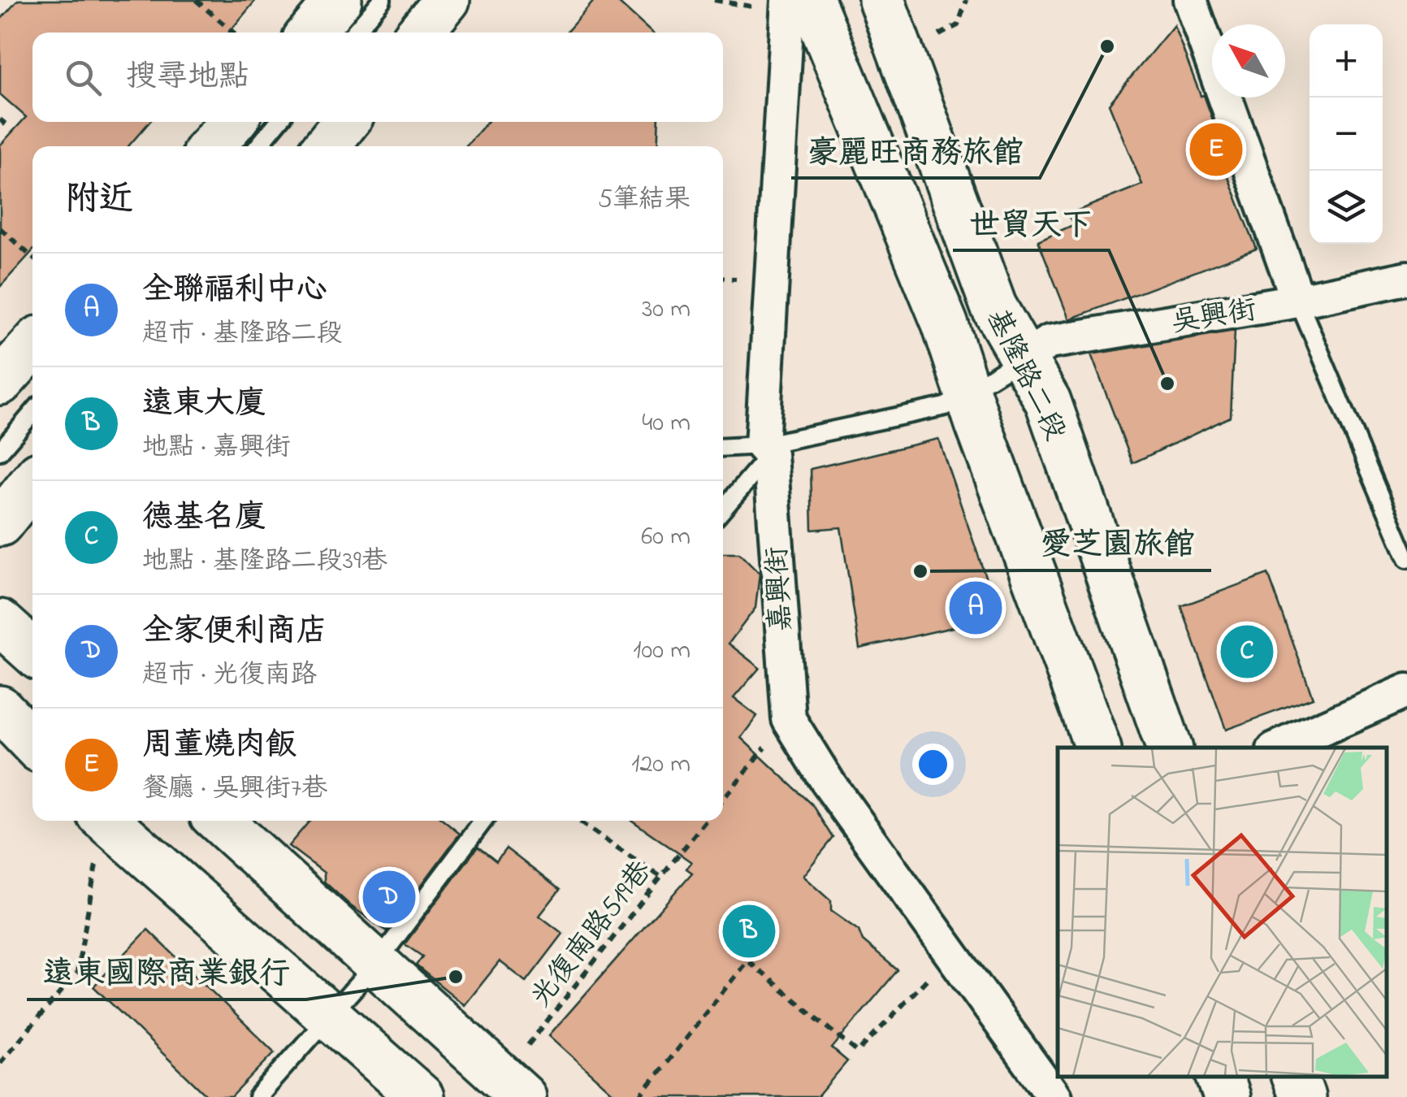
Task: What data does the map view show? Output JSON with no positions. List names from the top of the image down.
{
  "streets": {
    "main road": ["基隆路二段"],
    "street": ["吳興街", "嘉興街"],
    "path": ["光復南路519巷"]
  },
  "crossings": [
    ["吳興街", "基隆路二段"]
  ],
  "places": [
    "豪麗旺商務旅館",
    "世貿天下",
    "愛芝園旅館",
    "遠東國際商業銀行"
  ],
  "north": "top left",
  "page": {
    "map_buttons": ["+", "−"],
    "search": "搜尋地點",
    "pins": [
      "E",
      "A",
      "C",
      "D",
      "B"
    ],
    "heading": ["附近", "5筆結果"],
    "list": [
      {
        "mark": "A",
        "name": "全聯福利中心",
        "note": "超市 · 基隆路二段",
        "value": "30 m"
      },
      {
        "mark": "B",
        "name": "遠東大廈",
        "note": "地點 · 嘉興街",
        "value": "40 m"
      },
      {
        "mark": "C",
        "name": "德基名廈",
        "note": "地點 · 基隆路二段39巷",
        "value": "60 m"
      },
      {
        "mark": "D",
        "name": "全家便利商店",
        "note": "超市 · 光復南路",
        "value": "100 m"
      },
      {
        "mark": "E",
        "name": "周董燒肉飯",
        "note": "餐廳 · 吳興街7巷",
        "value": "120 m"
      }
    ]
  }
}
